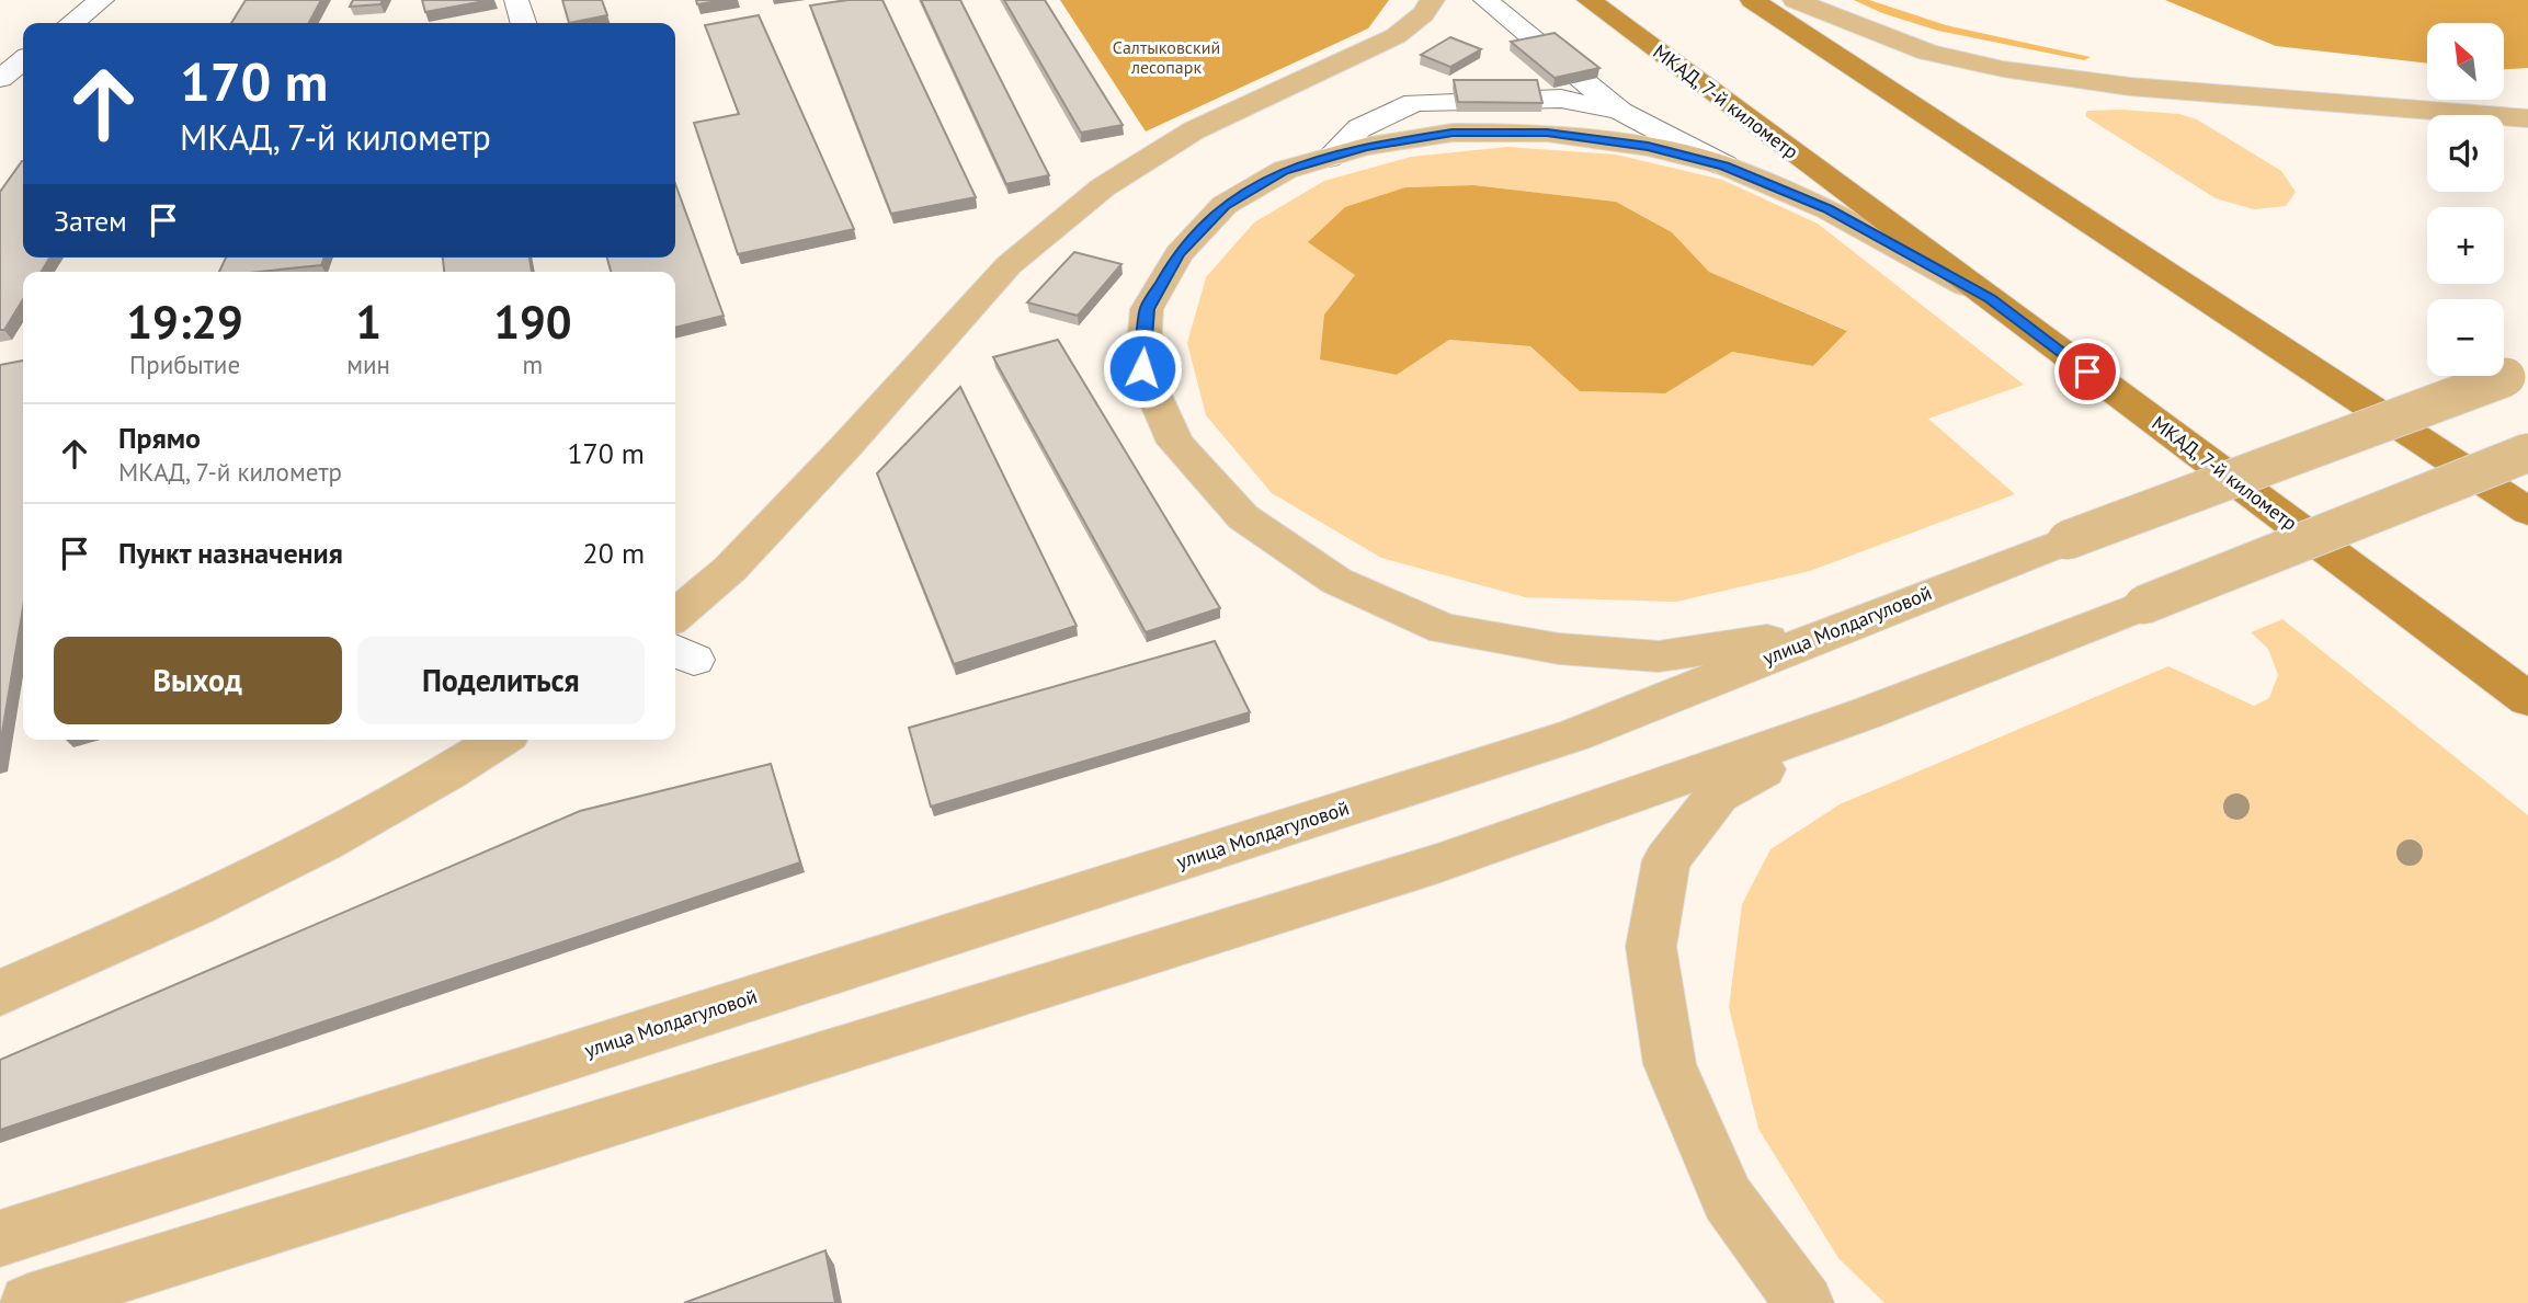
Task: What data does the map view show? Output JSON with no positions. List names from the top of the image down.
{
  "streets": {
    "highway": ["МКАД, 7-й километр"],
    "main road": ["улица Молдагуловой"]
  },
  "parks": ["Салтыковский лесопарк"],
  "north": "top left",
  "page": {
    "map_buttons": ["+", "−"],
    "turn": ["170 m", "МКАД, 7-й километр"],
    "then": "Затем",
    "eta": [
      "19:29",
      "Прибытие",
      "1",
      "мин",
      "190",
      "m"
    ],
    "list": [
      {
        "name": "Прямо",
        "note": "МКАД, 7-й километр",
        "value": "170 m"
      },
      {
        "name": "Пункт назначения",
        "value": "20 m"
      }
    ],
    "buttons": ["Выход", "Поделиться"]
  }
}
